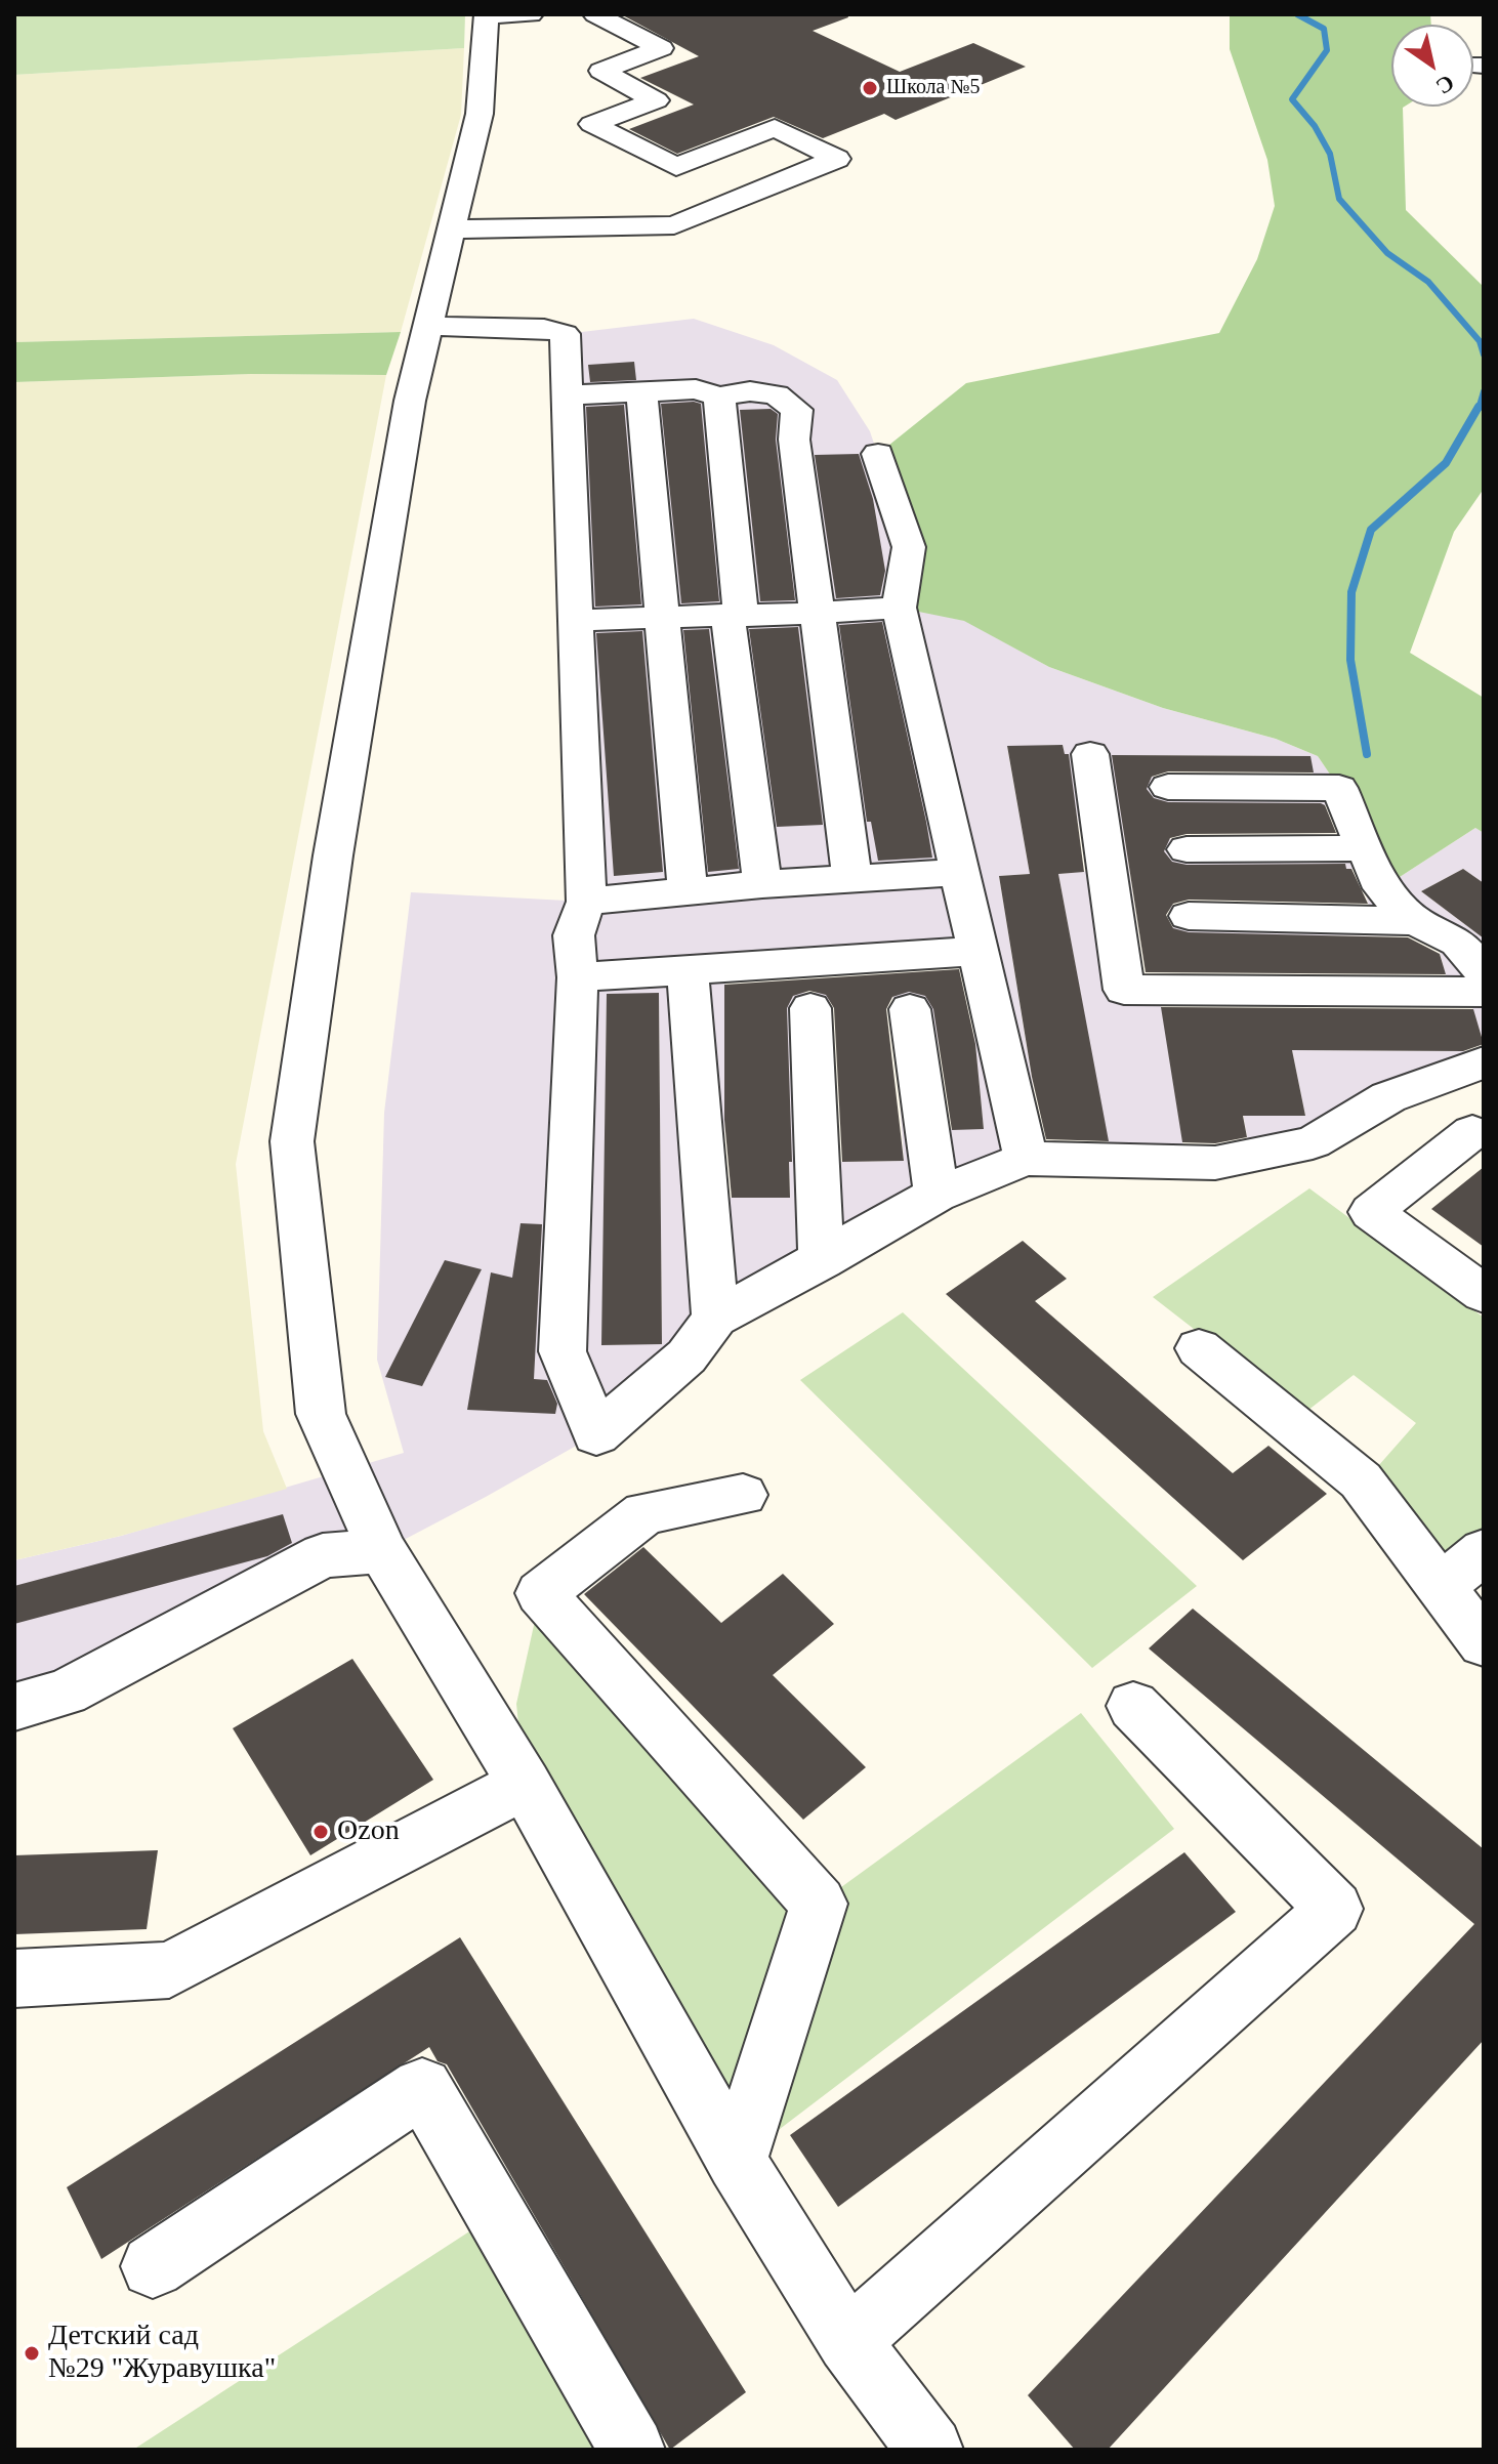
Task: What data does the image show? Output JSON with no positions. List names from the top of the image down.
{
  "places": ["Школа №5", "Ozon", "Детский сад №29 \"Журавушка\""],
  "north": "bottom right"
}
